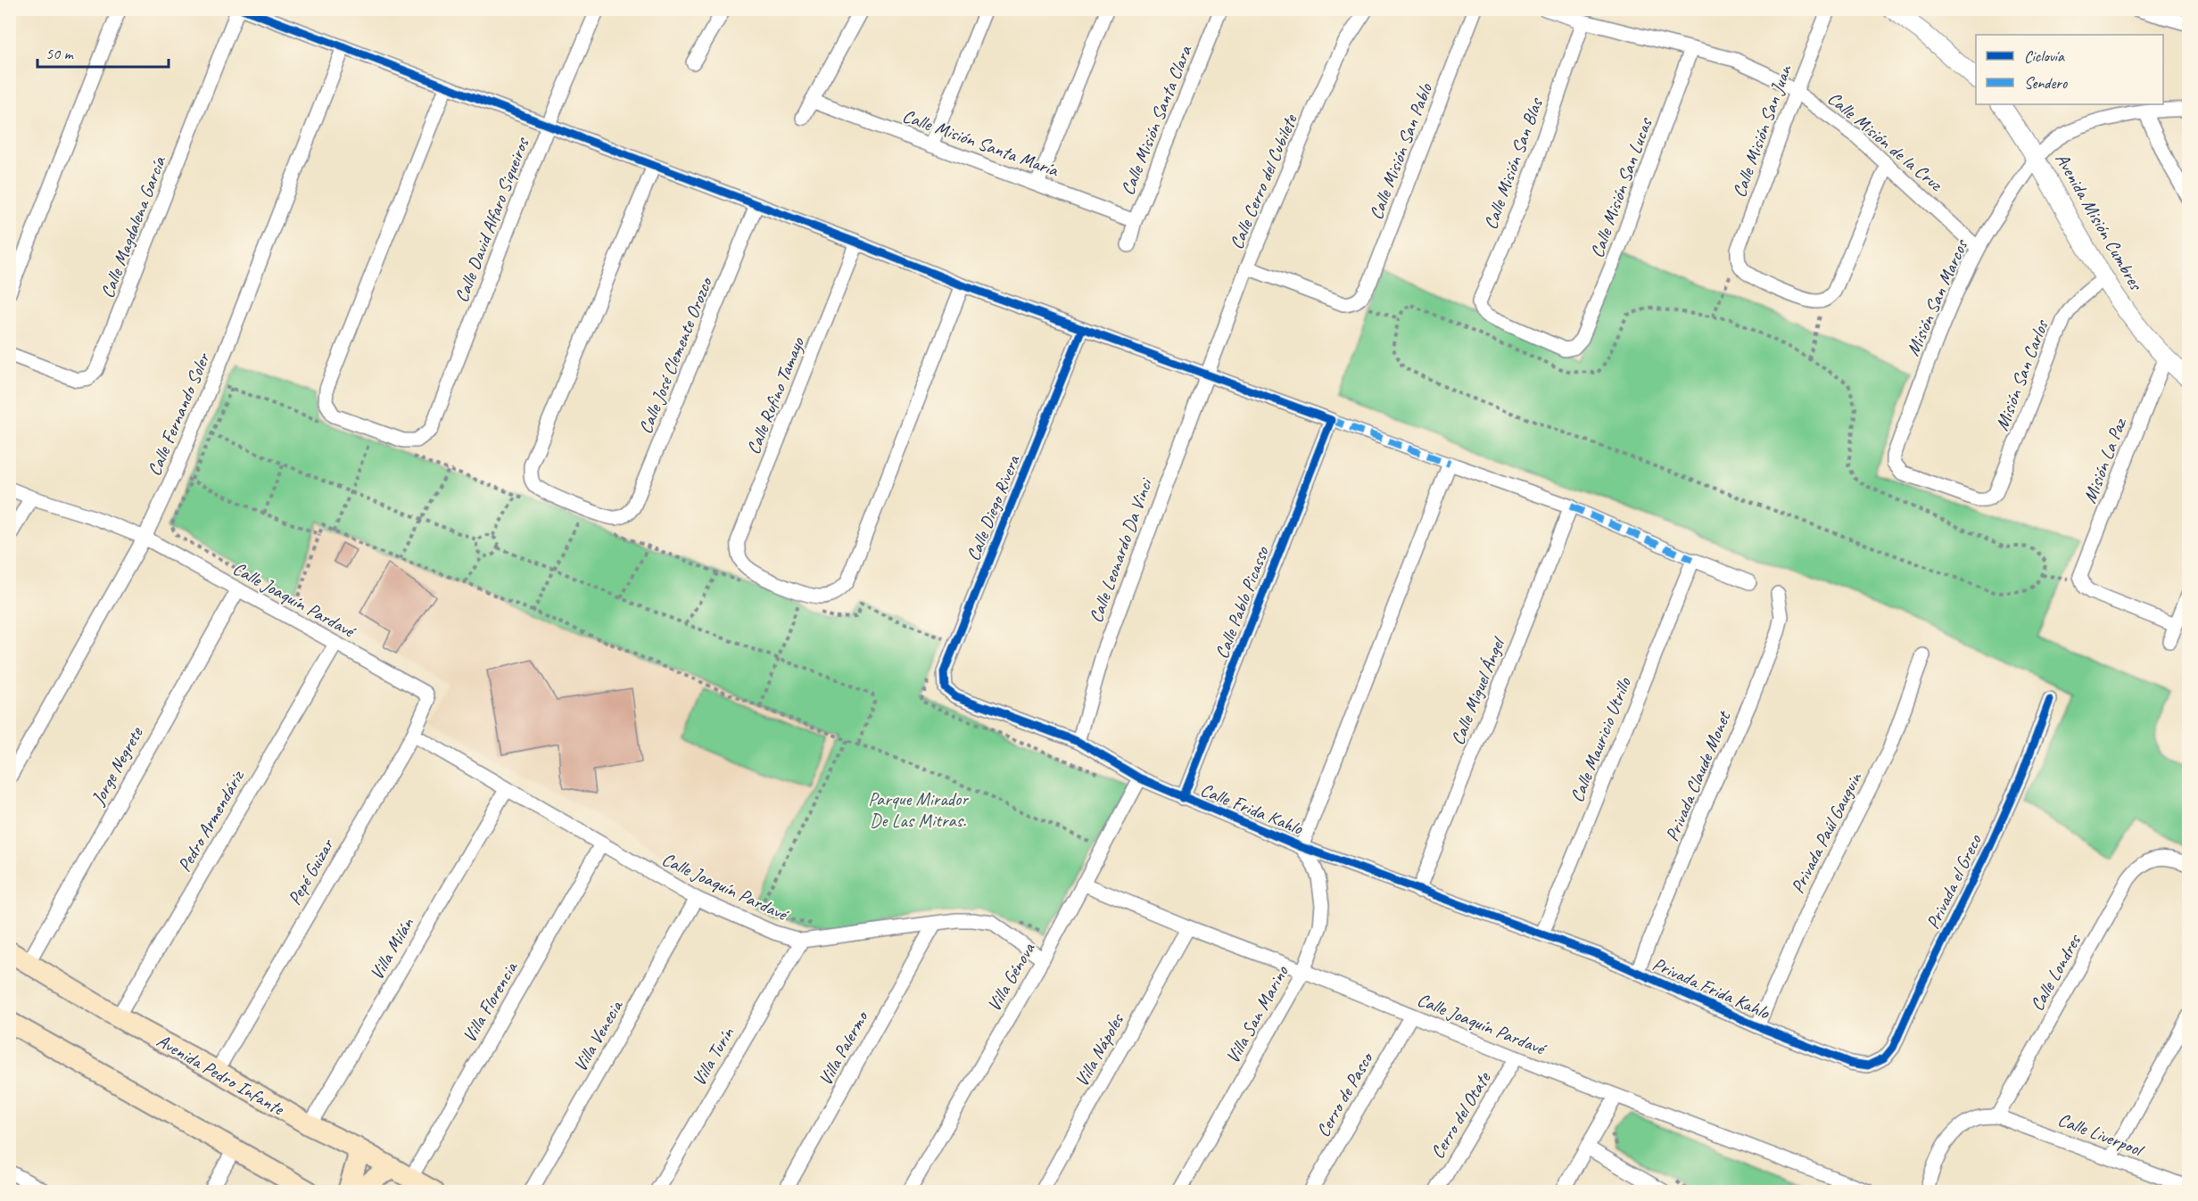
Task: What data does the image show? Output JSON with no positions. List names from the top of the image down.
{
  "streets": {
    "main road": ["Avenida Pedro Infante"],
    "street": [
      "Calle Misión Santa Clara",
      "Calle Misión San Juan",
      "Calle Misión de la Cruz",
      "Calle Misión Santa María",
      "Calle Misión San Pablo",
      "Calle Misión San Blas",
      "Calle Cerro del Cubilete",
      "Calle Misión San Lucas",
      "Calle David Alfaro Siqueiros",
      "Avenida Misión Cumbres",
      "Calle Magdalena García",
      "Misión San Marcos",
      "Calle José Clemente Orozco",
      "Misión San Carlos",
      "Calle Rufino Tamayo",
      "Calle Fernando Soler",
      "Misión La Paz",
      "Calle Diego Rivera",
      "Calle Leonardo Da Vinci",
      "Calle Joaquín Pardavé",
      "Calle Pablo Picasso",
      "Calle Miguel Ángel",
      "Calle Mauricio Utrillo",
      "Jorge Negrete",
      "Privada Claude Monet",
      "Calle Frida Kahlo",
      "Pedro Armendáriz",
      "Privada Paúl Gauguin",
      "Pepé Guizar",
      "Privada el Greco",
      "Villa Milán",
      "Calle Londres",
      "Villa Génova",
      "Privada Frida Kahlo",
      "Villa Florencia",
      "Villa San Marino",
      "Villa Venecia",
      "Villa Palermo",
      "Villa Nápoles",
      "Villa Turín",
      "Cerro de Pasco",
      "Cerro del Otate",
      "Calle Liverpool"
    ]
  },
  "crossings": [
    ["Calle Misión Santa Clara", "Calle Misión Santa María"],
    ["Calle Misión San Juan", "Calle Misión de la Cruz"],
    ["Calle Misión de la Cruz", "Calle Misión San Blas"],
    ["Calle Misión de la Cruz", "Calle Misión San Lucas"],
    ["Calle Misión de la Cruz", "Misión San Marcos"],
    ["Calle Misión San Blas", "Calle Misión San Lucas"],
    ["Calle Cerro del Cubilete", "Calle Leonardo Da Vinci"],
    ["Avenida Misión Cumbres", "Misión San Marcos"],
    ["Avenida Misión Cumbres", "Misión San Carlos"],
    ["Avenida Misión Cumbres", "Misión La Paz"],
    ["Misión San Marcos", "Misión San Carlos"],
    ["Calle Fernando Soler", "Calle Joaquín Pardavé"],
    ["Calle Diego Rivera", "Calle Frida Kahlo"],
    ["Calle Leonardo Da Vinci", "Calle Frida Kahlo"],
    ["Calle Joaquín Pardavé", "Jorge Negrete"],
    ["Calle Joaquín Pardavé", "Pedro Armendáriz"],
    ["Calle Joaquín Pardavé", "Pepé Guizar"],
    ["Calle Joaquín Pardavé", "Villa Milán"],
    ["Calle Joaquín Pardavé", "Villa Génova"],
    ["Calle Joaquín Pardavé", "Villa Florencia"],
    ["Calle Joaquín Pardavé", "Villa San Marino"],
    ["Calle Joaquín Pardavé", "Villa Venecia"],
    ["Calle Joaquín Pardavé", "Villa Palermo"],
    ["Calle Joaquín Pardavé", "Villa Nápoles"],
    ["Calle Joaquín Pardavé", "Villa Turín"],
    ["Calle Joaquín Pardavé", "Cerro de Pasco"],
    ["Calle Joaquín Pardavé", "Cerro del Otate"],
    ["Calle Pablo Picasso", "Calle Frida Kahlo"],
    ["Calle Miguel Ángel", "Calle Frida Kahlo"],
    ["Calle Mauricio Utrillo", "Calle Frida Kahlo"],
    ["Calle Mauricio Utrillo", "Privada Frida Kahlo"],
    ["Jorge Negrete", "Avenida Pedro Infante"],
    ["Privada Claude Monet", "Privada Frida Kahlo"],
    ["Calle Frida Kahlo", "Villa Génova"],
    ["Calle Frida Kahlo", "Privada Frida Kahlo"],
    ["Calle Frida Kahlo", "Villa San Marino"],
    ["Pedro Armendáriz", "Avenida Pedro Infante"],
    ["Privada Paúl Gauguin", "Privada Frida Kahlo"],
    ["Pepé Guizar", "Avenida Pedro Infante"],
    ["Privada el Greco", "Privada Frida Kahlo"],
    ["Villa Milán", "Avenida Pedro Infante"],
    ["Calle Londres", "Calle Liverpool"],
    ["Villa Florencia", "Avenida Pedro Infante"]
  ],
  "parks": ["Parque Mirador De Las Mitras."],
  "legend": ["Ciclovía", "Sendero"],
  "scale_bar": "50 m"
}
